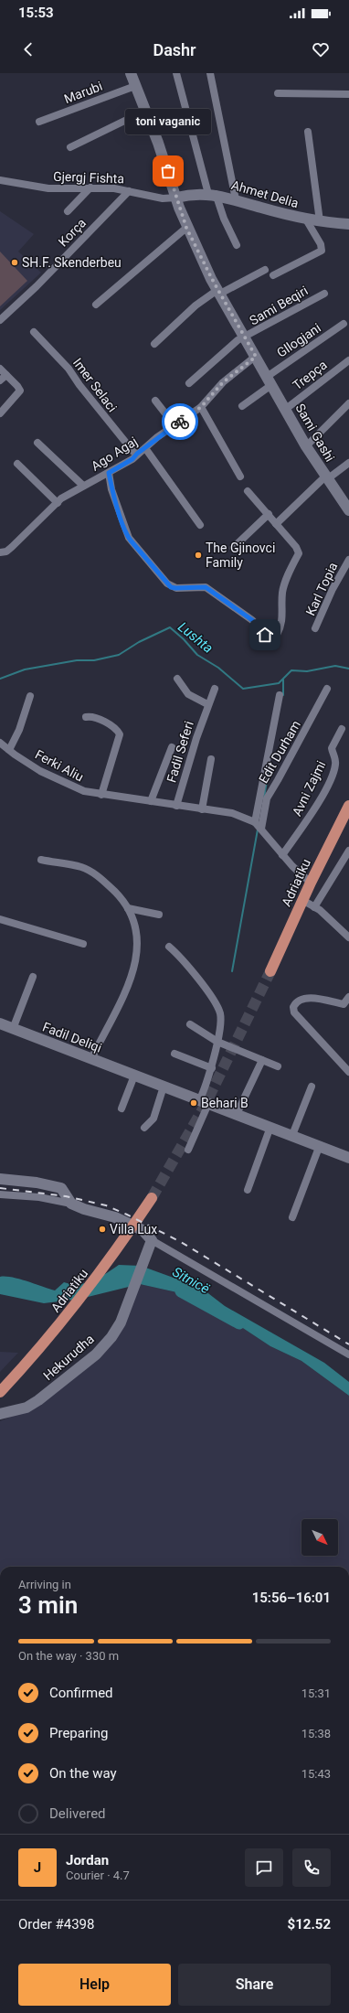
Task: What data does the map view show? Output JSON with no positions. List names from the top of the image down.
{
  "streets": {
    "main road": ["Adriatiku"],
    "street": [
      "Marubi",
      "Gjergj Fishta",
      "Ahmet Delia",
      "Korça",
      "Sami Beqiri",
      "Gllogjani",
      "Trepça",
      "Imer Selaci",
      "Sami Gashi",
      "Ago Agaj",
      "Karl Topia",
      "Fadil Seferi",
      "Edit Durham",
      "Ferki Aliu",
      "Avni Zajmi",
      "Fadil Deliqi",
      "Hekurudha"
    ]
  },
  "crossings": [
    ["Marubi", "Sami Gashi"],
    ["Gjergj Fishta", "Ahmet Delia"],
    ["Gjergj Fishta", "Korça"],
    ["Gjergj Fishta", "Sami Gashi"],
    ["Ahmet Delia", "Sami Gashi"],
    ["Sami Beqiri", "Sami Gashi"],
    ["Gllogjani", "Sami Gashi"],
    ["Trepça", "Sami Gashi"],
    ["Imer Selaci", "Ago Agaj"],
    ["Sami Gashi", "Ago Agaj"],
    ["Fadil Seferi", "Ferki Aliu"],
    ["Edit Durham", "Ferki Aliu"],
    ["Ferki Aliu", "Avni Zajmi"],
    ["Ferki Aliu", "Adriatiku"]
  ],
  "water": ["Lushta", "Sitnicë"],
  "places": [
    "toni vaganic",
    "SH.F. Skenderbeu",
    "The Gjinovci Family",
    "Behari B",
    "Villa Lux"
  ],
  "north": "bottom right",
  "page": {
    "status": "15:53",
    "header": "Dashr",
    "bubble": "toni vaganic",
    "heading": ["3 min", "Arriving in", "15:56–16:01"],
    "panel": [
      "Jordan",
      "Courier · 4.7",
      "Order #4398",
      "$12.52"
    ],
    "bar": "On the way · 330 m",
    "list": [
      ["Confirmed", "15:31"],
      ["Preparing", "15:38"],
      ["On the way", "15:43"],
      "Delivered"
    ],
    "round": "J",
    "buttons": ["Help", "Share"]
  }
}
